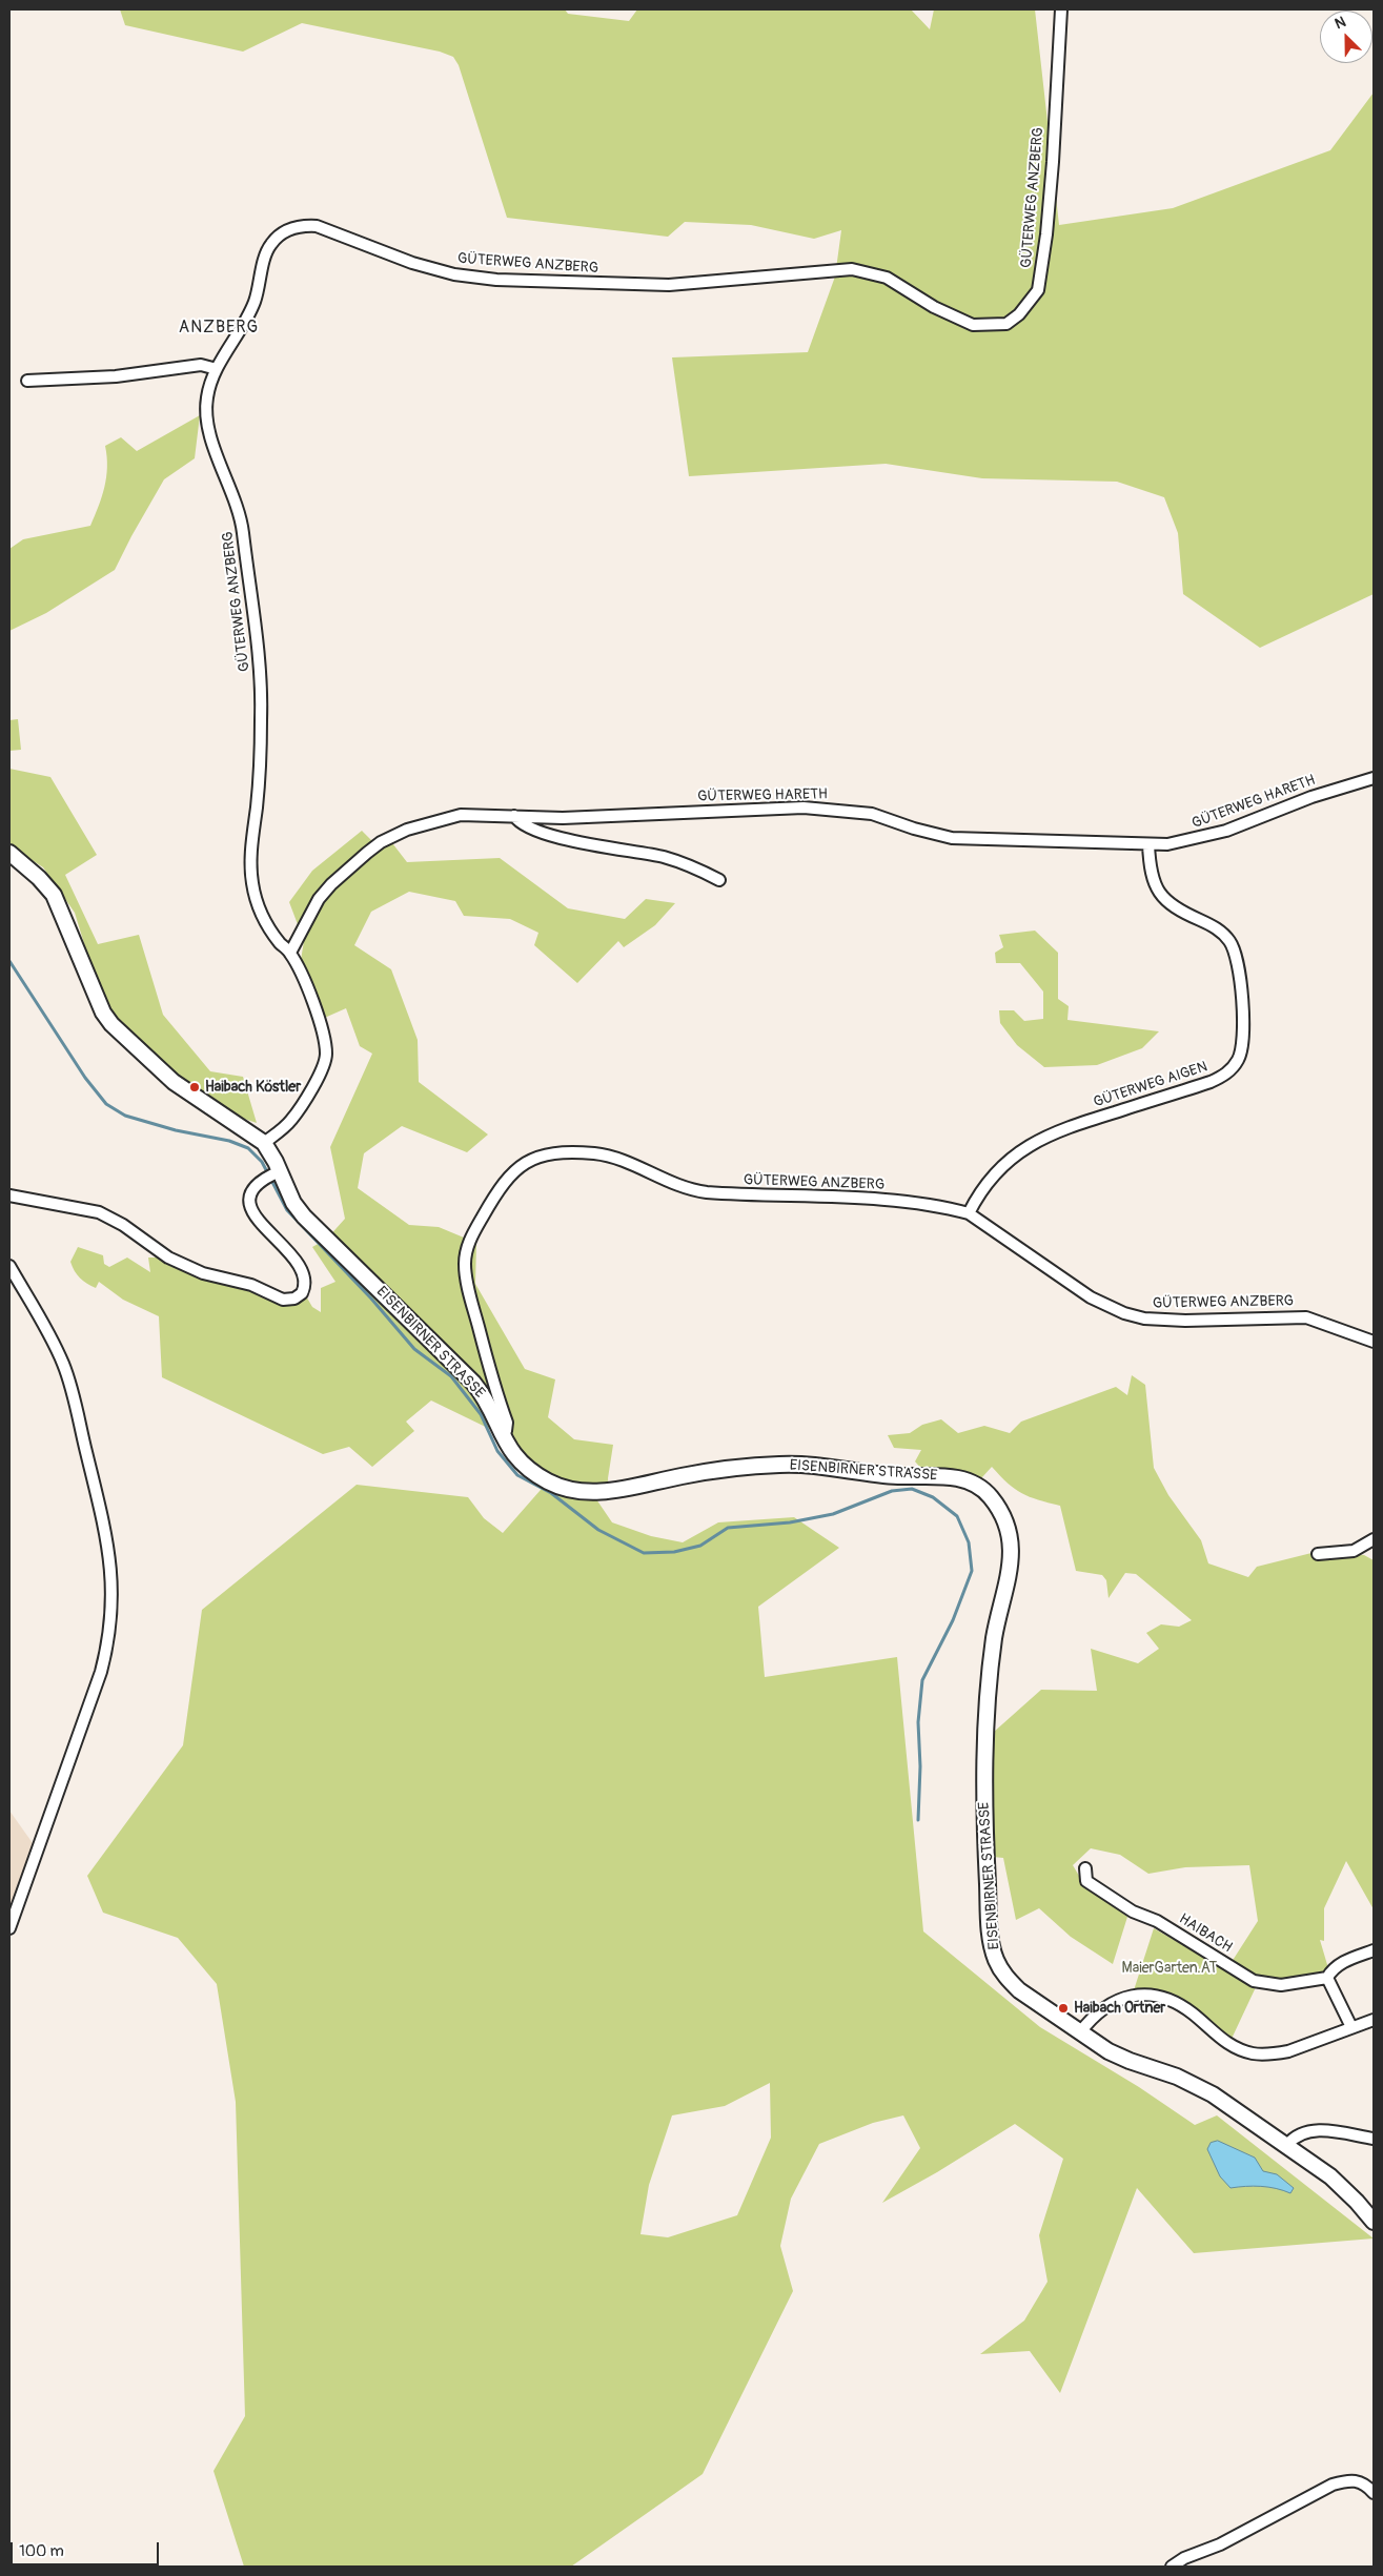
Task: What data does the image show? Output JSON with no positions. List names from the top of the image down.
{
  "streets": {
    "main road": ["EISENBIRNER STRASSE"],
    "street": [
      "GÜTERWEG ANZBERG",
      "GÜTERWEG HARETH",
      "GÜTERWEG AIGEN",
      "HAIBACH"
    ]
  },
  "crossings": [
    ["GÜTERWEG ANZBERG", "GÜTERWEG HARETH"],
    ["GÜTERWEG ANZBERG", "GÜTERWEG AIGEN"],
    ["GÜTERWEG ANZBERG", "EISENBIRNER STRASSE"],
    ["GÜTERWEG HARETH", "GÜTERWEG AIGEN"]
  ],
  "districts": ["ANZBERG"],
  "parks": ["MaierGarten.AT"],
  "places": ["Haibach Köstler", "Haibach Ortner"],
  "scale_bar": "100 m",
  "north": "top left"
}
